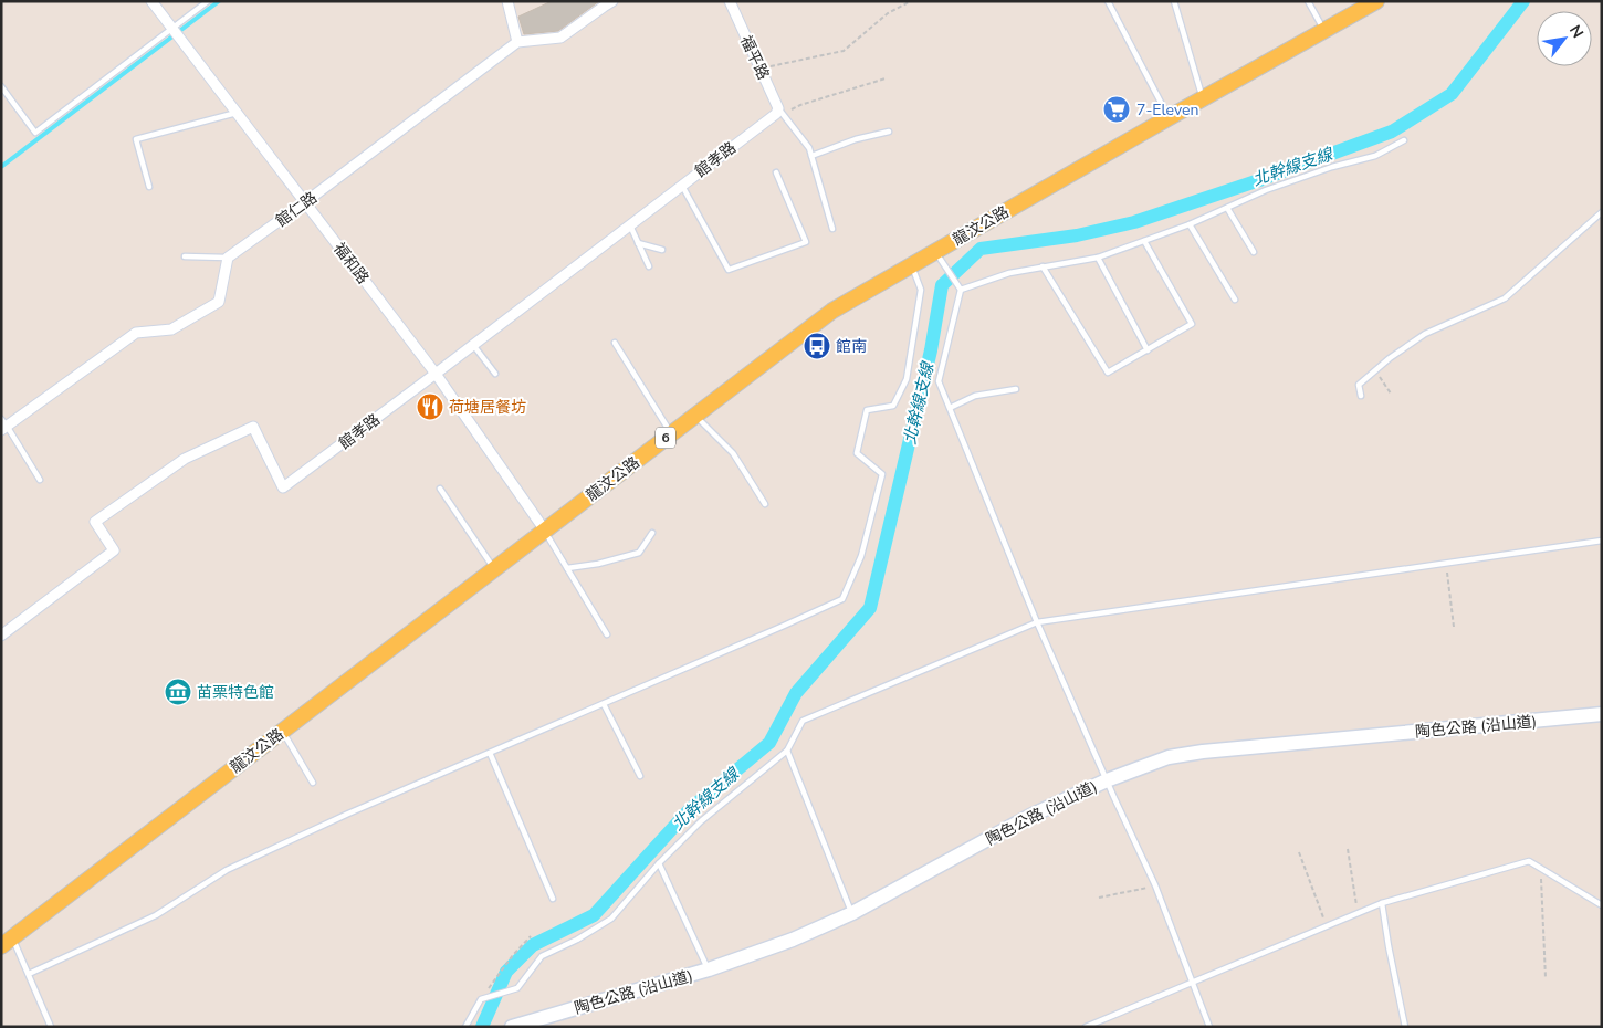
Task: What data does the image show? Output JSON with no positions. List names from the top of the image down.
{
  "streets": {
    "main road": ["龍汶公路", "6", "陶色公路 (沿山道)"],
    "street": [
      "福平路",
      "館孝路",
      "館仁路",
      "福和路"
    ]
  },
  "crossings": [
    ["福平路", "館孝路"],
    ["館孝路", "福和路"],
    ["館仁路", "福和路"],
    ["龍汶公路", "福和路"]
  ],
  "water": ["北幹線支線"],
  "places": {
    "supermarket": ["7-Eleven"],
    "bus stop": ["館南"],
    "restaurant": ["荷塘居餐坊"],
    "museum": ["苗栗特色館"]
  },
  "north": "top right"
}
